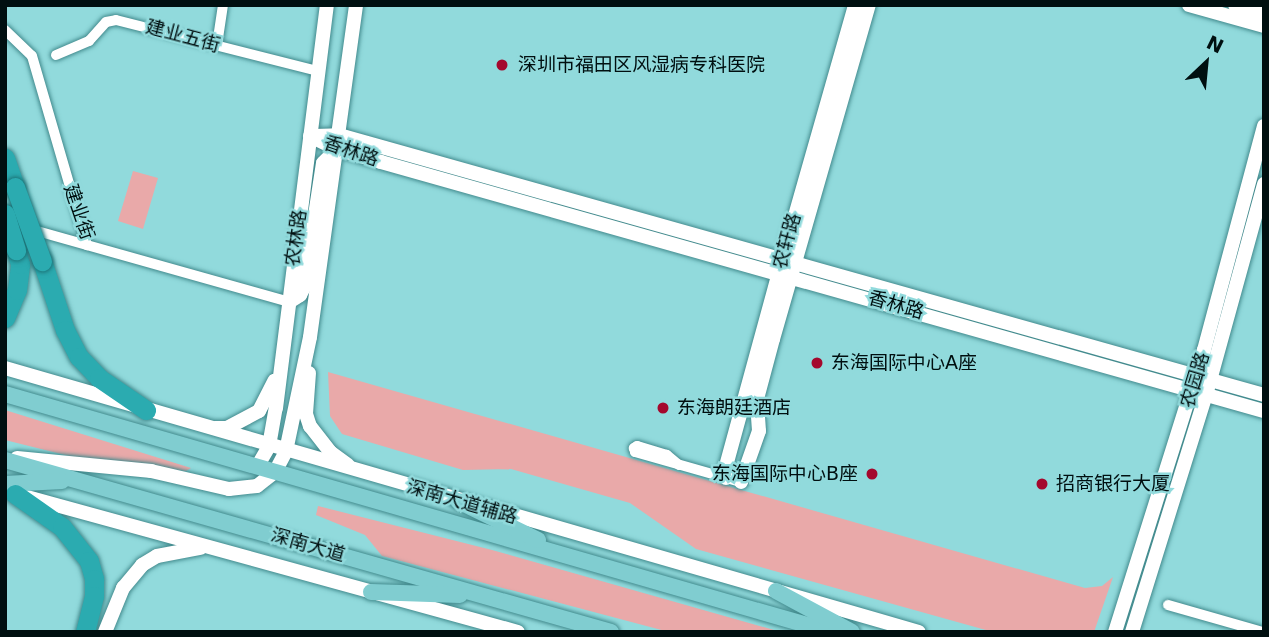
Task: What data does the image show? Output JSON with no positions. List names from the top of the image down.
{
  "streets": {
    "main road": [
      "香林路",
      "农林路",
      "农轩路",
      "农园路",
      "深南大道辅路",
      "深南大道"
    ],
    "street": ["建业五街", "建业街"]
  },
  "crossings": [
    ["建业五街", "农林路"],
    ["香林路", "农林路"],
    ["香林路", "农轩路"],
    ["香林路", "农园路"],
    ["建业街", "农林路"],
    ["农林路", "深南大道辅路"]
  ],
  "places": [
    "深圳市福田区风湿病专科医院",
    "东海国际中心A座",
    "东海朗廷酒店",
    "东海国际中心B座",
    "招商银行大厦"
  ],
  "north": "top right"
}
